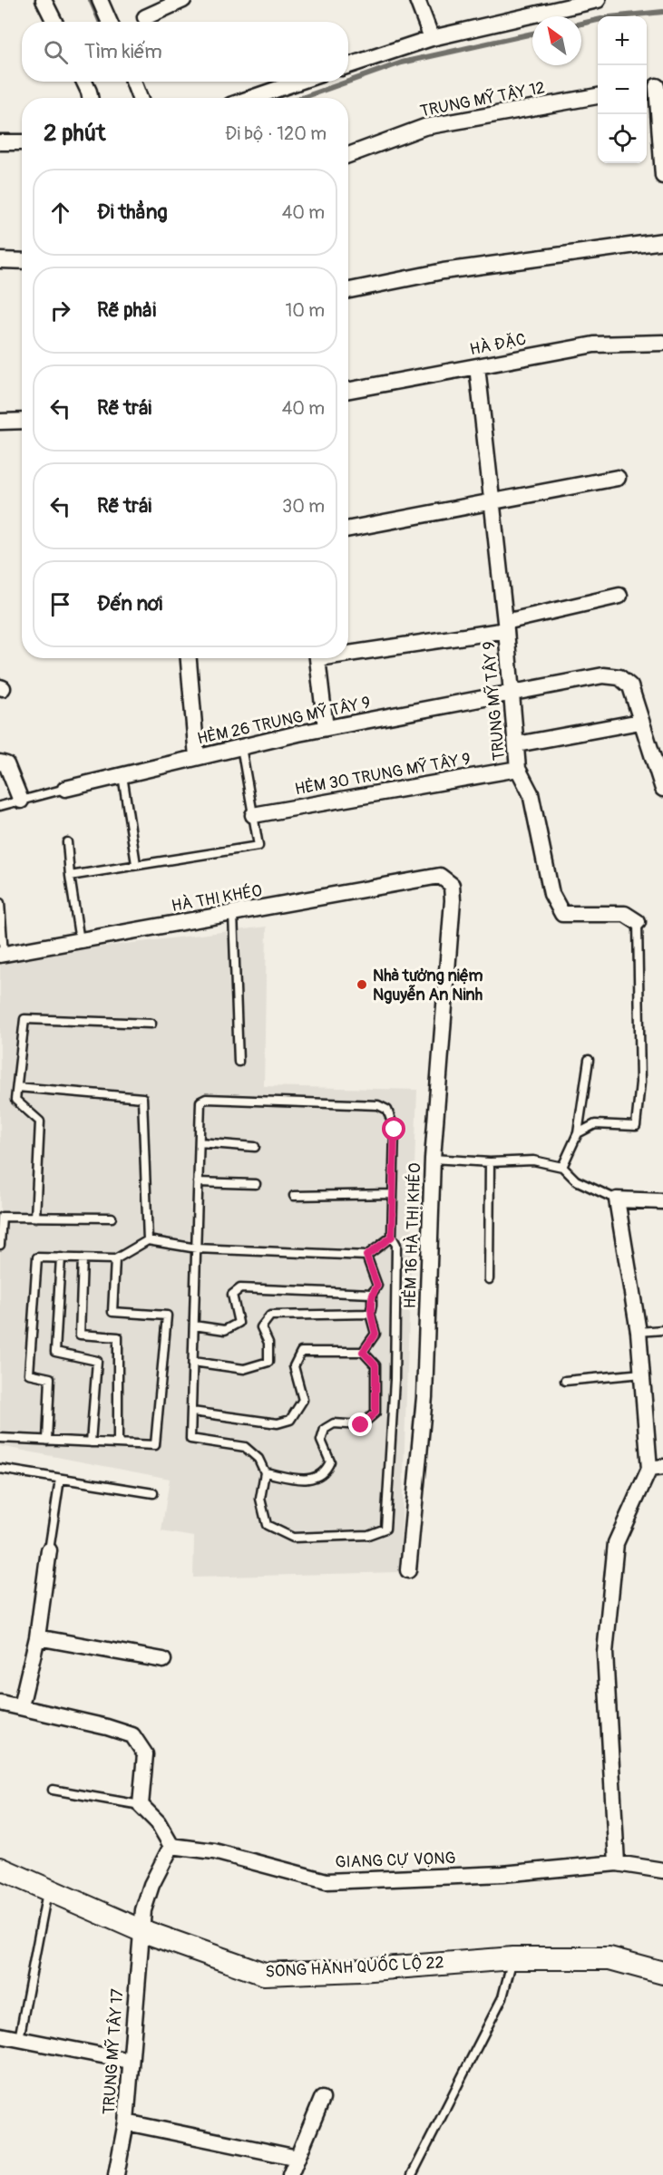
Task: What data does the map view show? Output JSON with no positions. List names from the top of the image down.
{
  "streets": {
    "street": [
      "TRUNG MỸ TÂY 12",
      "HÀ ĐẶC",
      "TRUNG MỸ TÂY 9",
      "HẺM 26 TRUNG MỸ TÂY 9",
      "HẺM 30 TRUNG MỸ TÂY 9",
      "HÀ THỊ KHÉO",
      "HẺM 16 HÀ THỊ KHÉO",
      "GIANG CỰ VỌNG",
      "SONG HÀNH QUỐC LỘ 22",
      "TRUNG MỸ TÂY 17"
    ]
  },
  "crossings": [
    ["HÀ ĐẶC", "TRUNG MỸ TÂY 9"],
    ["TRUNG MỸ TÂY 9", "HẺM 26 TRUNG MỸ TÂY 9"],
    ["TRUNG MỸ TÂY 9", "HẺM 30 TRUNG MỸ TÂY 9"],
    ["HÀ THỊ KHÉO", "HẺM 16 HÀ THỊ KHÉO"],
    ["SONG HÀNH QUỐC LỘ 22", "TRUNG MỸ TÂY 17"]
  ],
  "places": ["Nhà tưởng niệm Nguyễn An Ninh"],
  "north": "top left",
  "page": {
    "map_buttons": ["+", "−"],
    "search": "Tìm kiếm",
    "heading": ["2 phút", "Đi bộ · 120 m"],
    "list": [
      ["Đi thẳng", "40 m"],
      ["Rẽ phải", "10 m"],
      ["Rẽ trái", "40 m"],
      ["Rẽ trái", "30 m"],
      "Đến nơi"
    ]
  }
}
